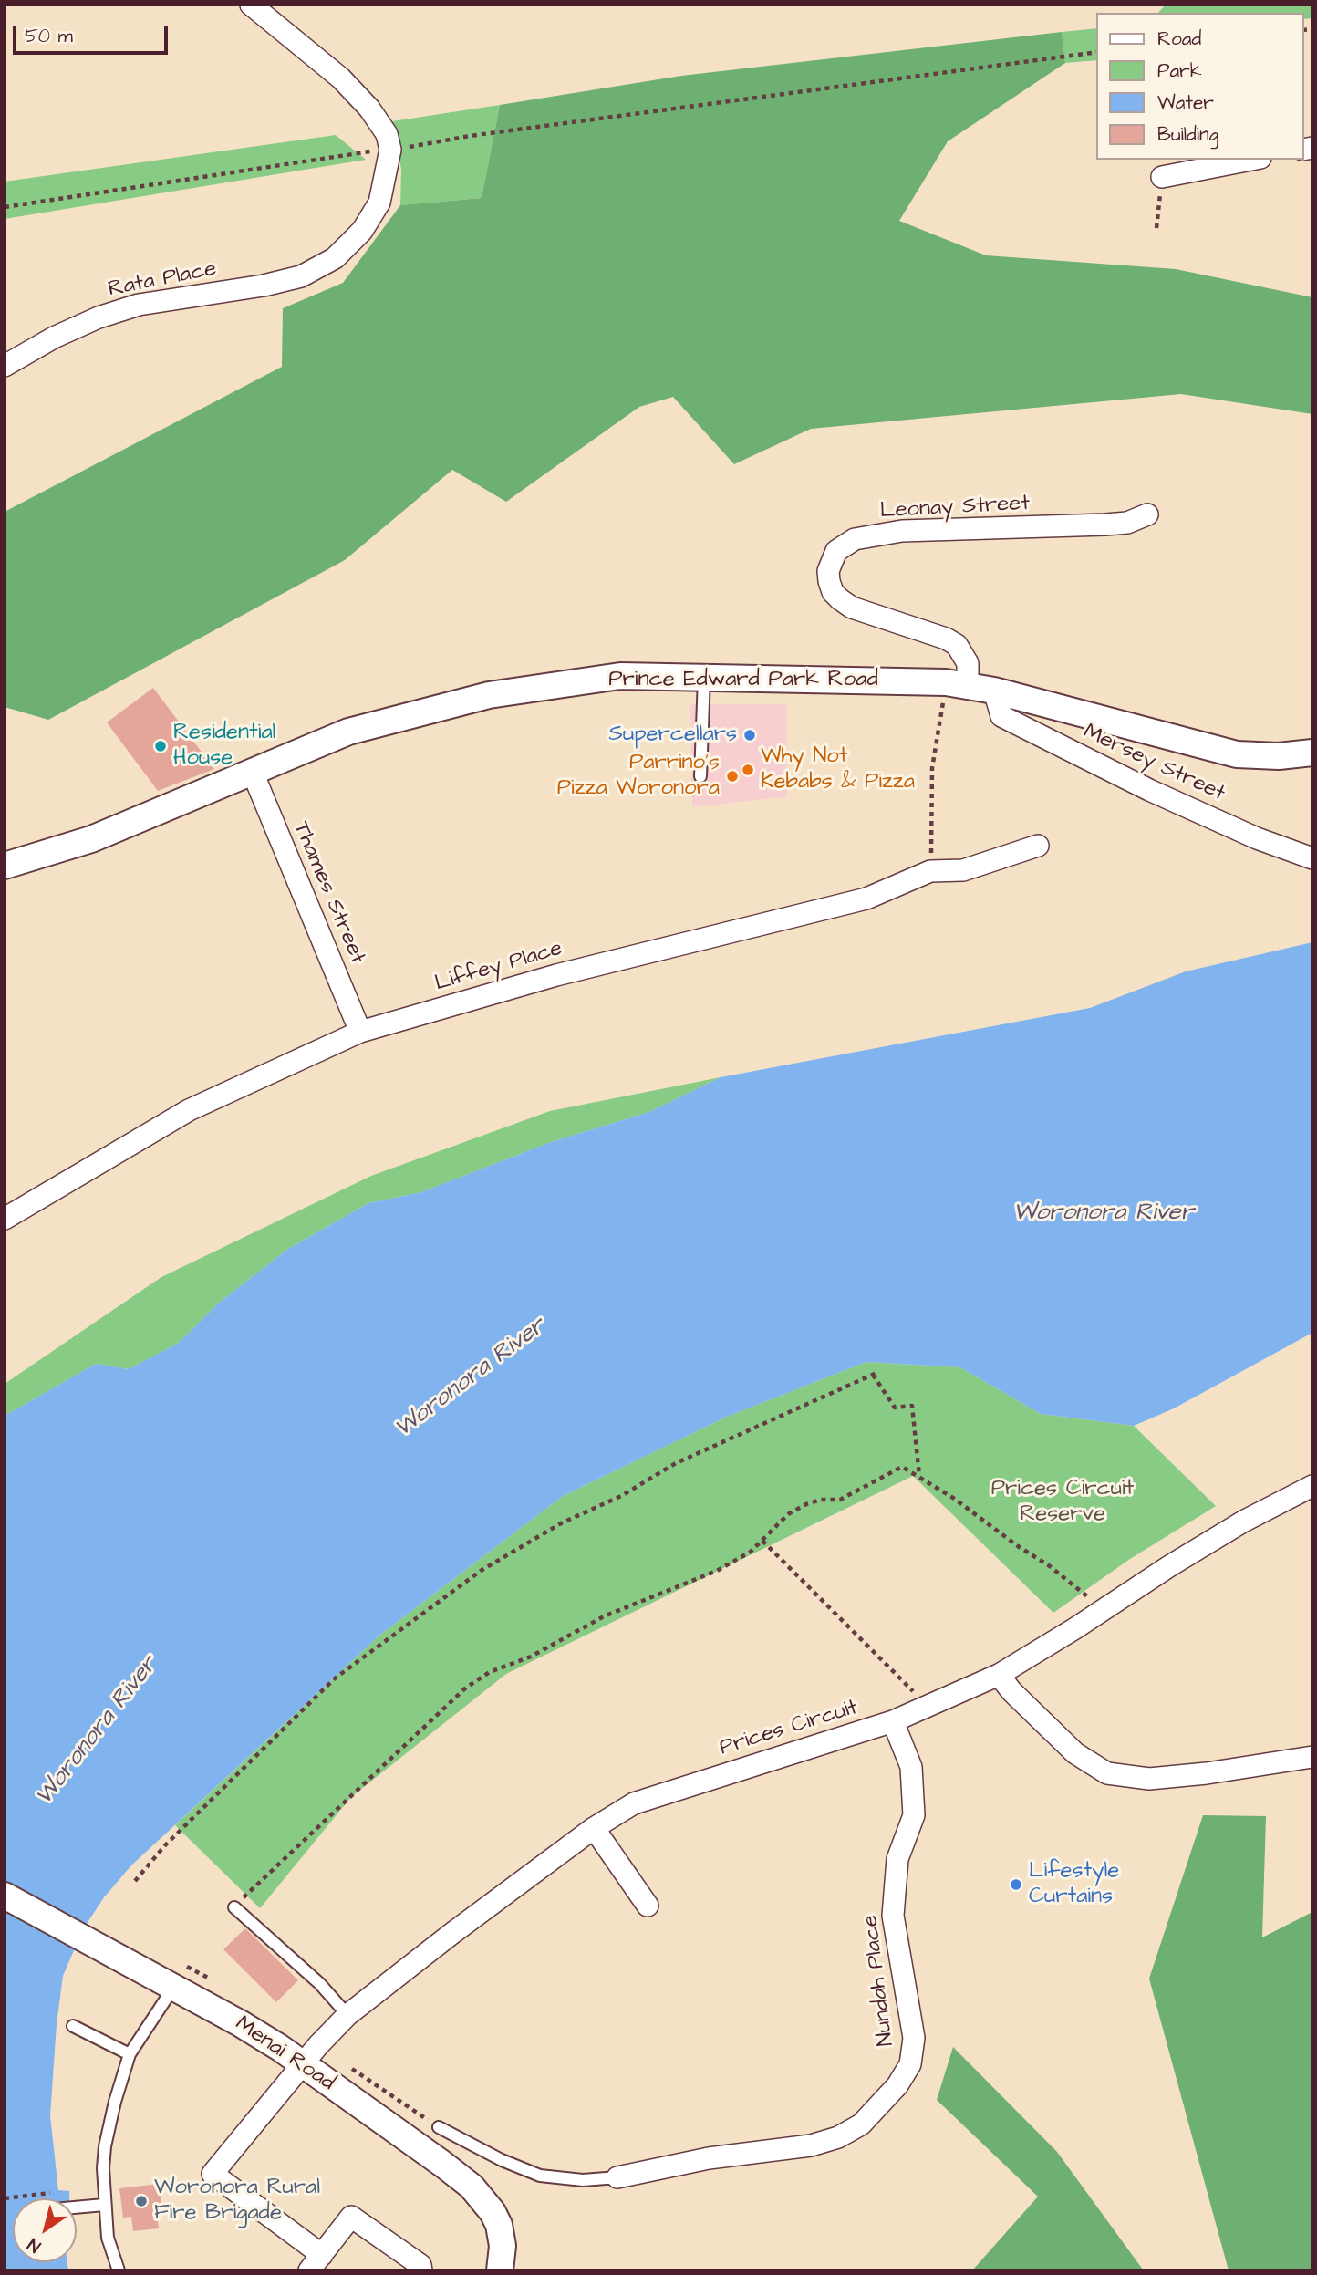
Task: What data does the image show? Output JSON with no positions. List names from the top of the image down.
{
  "streets": {
    "street": [
      "Rata Place",
      "Leonay Street",
      "Prince Edward Park Road",
      "Mersey Street",
      "Thames Street",
      "Liffey Place",
      "Prices Circuit",
      "Nundah Place",
      "Menai Road"
    ]
  },
  "crossings": [
    ["Leonay Street", "Prince Edward Park Road"],
    ["Prince Edward Park Road", "Mersey Street"],
    ["Prince Edward Park Road", "Thames Street"],
    ["Thames Street", "Liffey Place"],
    ["Prices Circuit", "Nundah Place"],
    ["Prices Circuit", "Menai Road"]
  ],
  "water": ["Woronora River"],
  "parks": ["Prices Circuit Reserve"],
  "places": [
    "Supercellars",
    "Residential House",
    "Why Not Kebabs & Pizza",
    "Parrino's Pizza Woronora",
    "Lifestyle Curtains",
    "Woronora Rural Fire Brigade"
  ],
  "legend": [
    "Road",
    "Park",
    "Water",
    "Building"
  ],
  "scale_bar": "50 m",
  "north": "bottom left"
}
